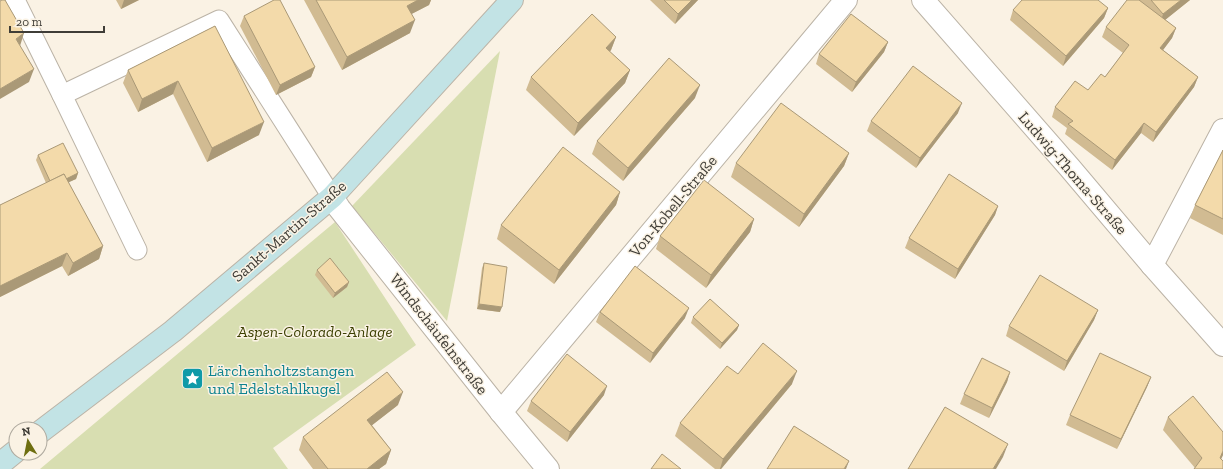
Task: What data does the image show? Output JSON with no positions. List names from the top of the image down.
{
  "streets": {
    "main road": ["Sankt-Martin-Straße"],
    "street": ["Ludwig-Thoma-Straße", "Von-Kobell-Straße", "Windschäufelnstraße"]
  },
  "crossings": [
    ["Von-Kobell-Straße", "Windschäufelnstraße"],
    ["Sankt-Martin-Straße", "Windschäufelnstraße"]
  ],
  "parks": ["Aspen-Colorado-Anlage"],
  "places": {
    "place": ["Lärchenholtzstangen und Edelstahlkugel"]
  },
  "scale_bar": "20 m",
  "north": "top"
}
